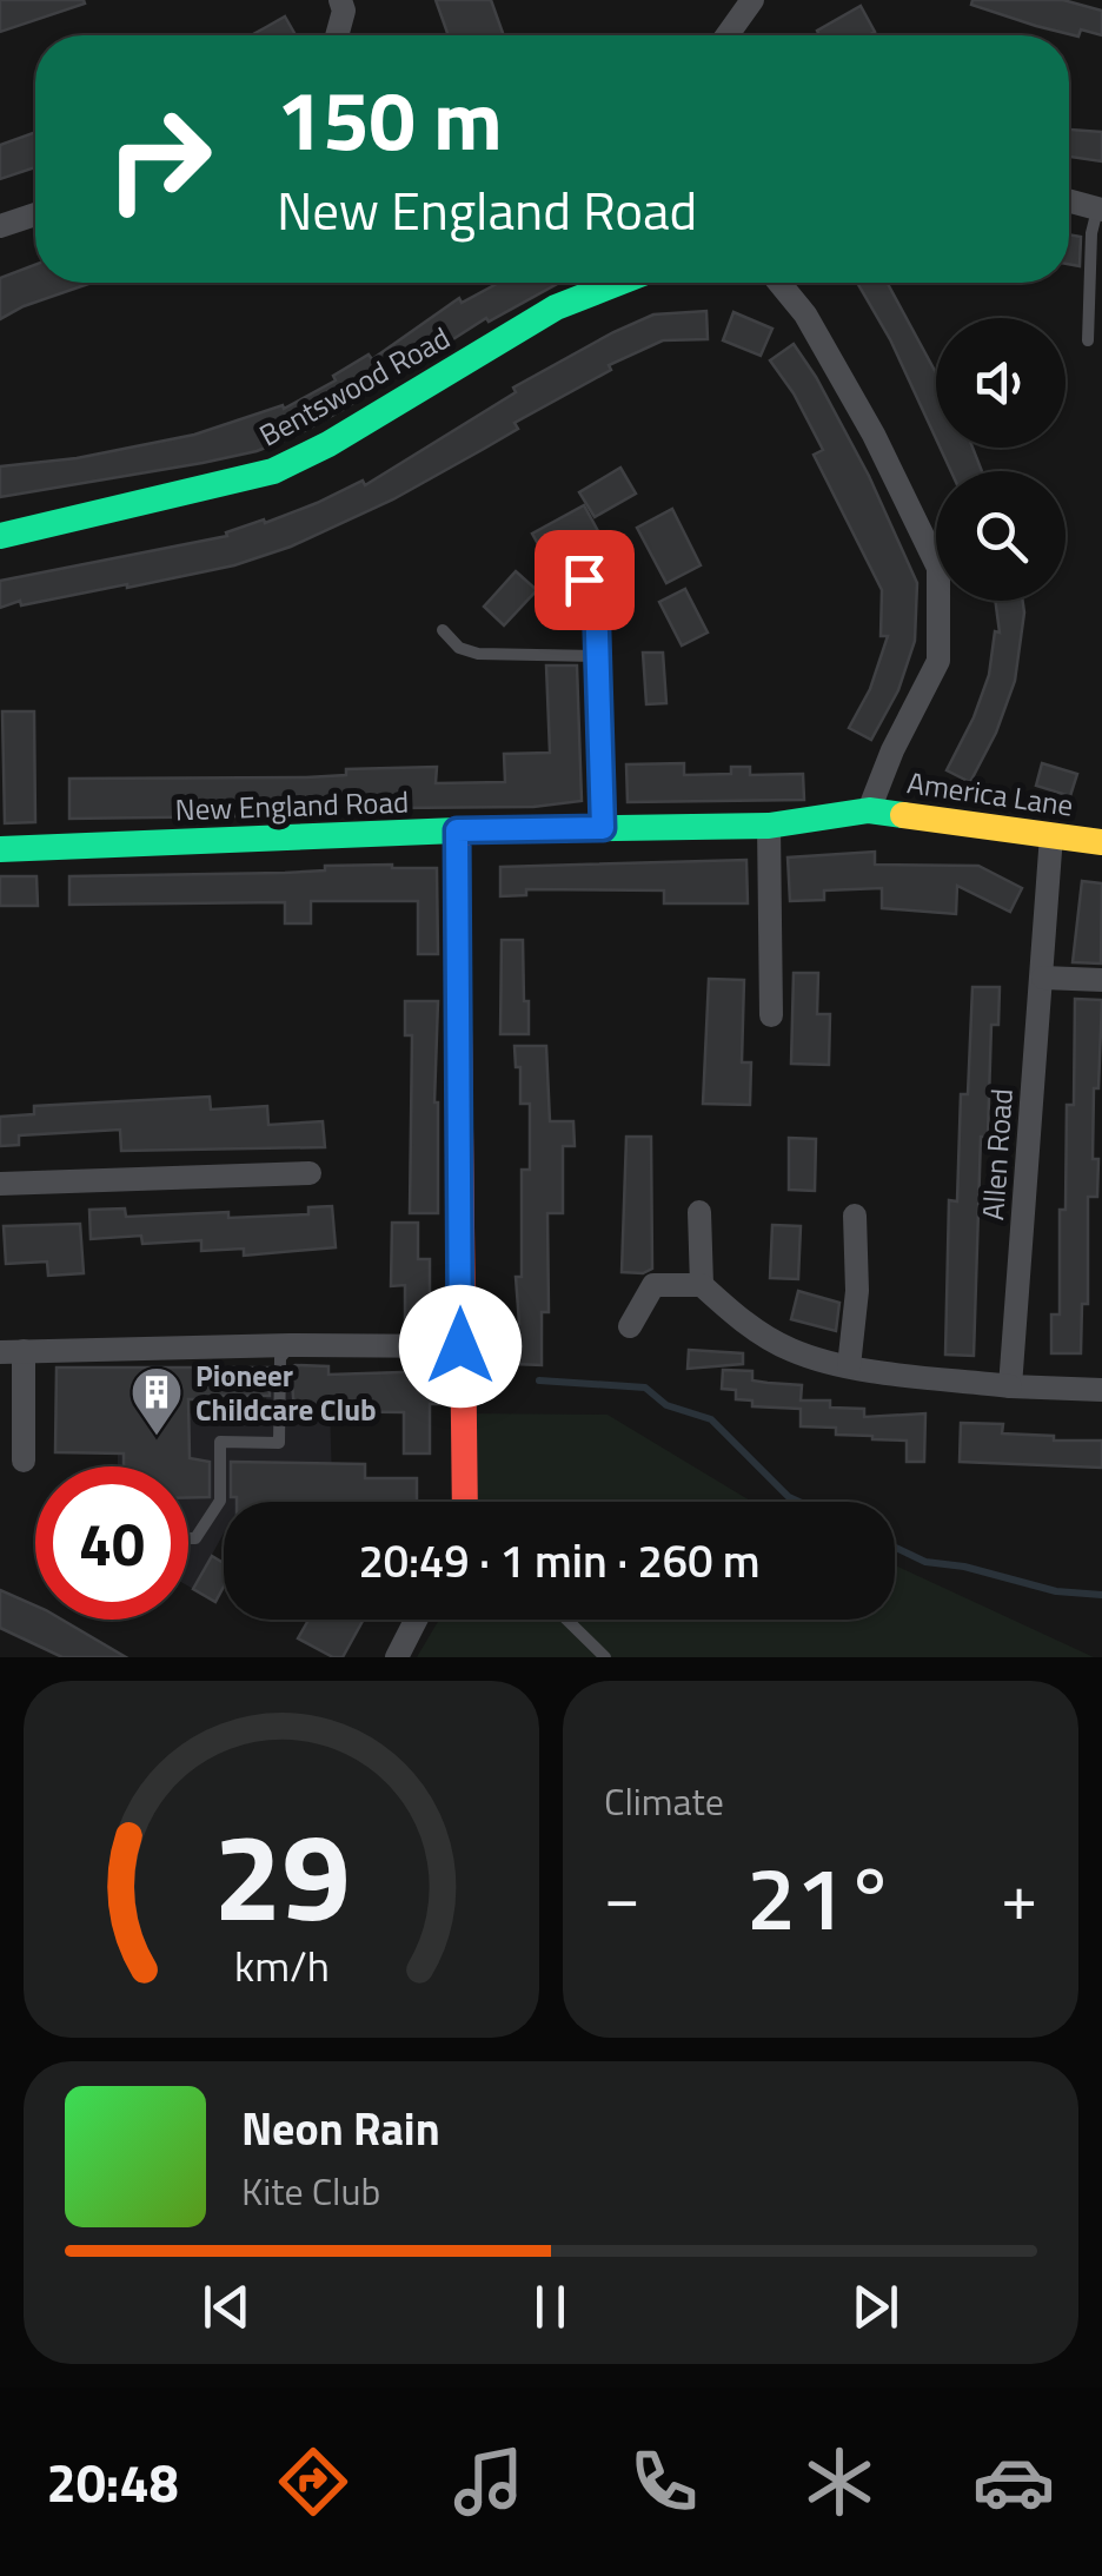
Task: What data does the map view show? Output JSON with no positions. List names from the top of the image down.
{
  "streets": {
    "street": [
      "Bentswood Road",
      "America Lane",
      "New England Road",
      "Allen Road"
    ]
  },
  "crossings": [
    ["America Lane", "New England Road"],
    ["America Lane", "Allen Road"]
  ],
  "places": {
    "building": ["Pioneer Childcare Club"]
  },
  "page": {
    "turn": ["150 m", "New England Road"],
    "limit": "40",
    "trip": "20:49 · 1 min · 260 m",
    "tile": "Climate",
    "heat": ["−", "21°", "+"],
    "song": ["Neon Rain", "Kite Club"],
    "tabs": "20:48",
    "gauge": ["29", "km/h"]
  }
}
